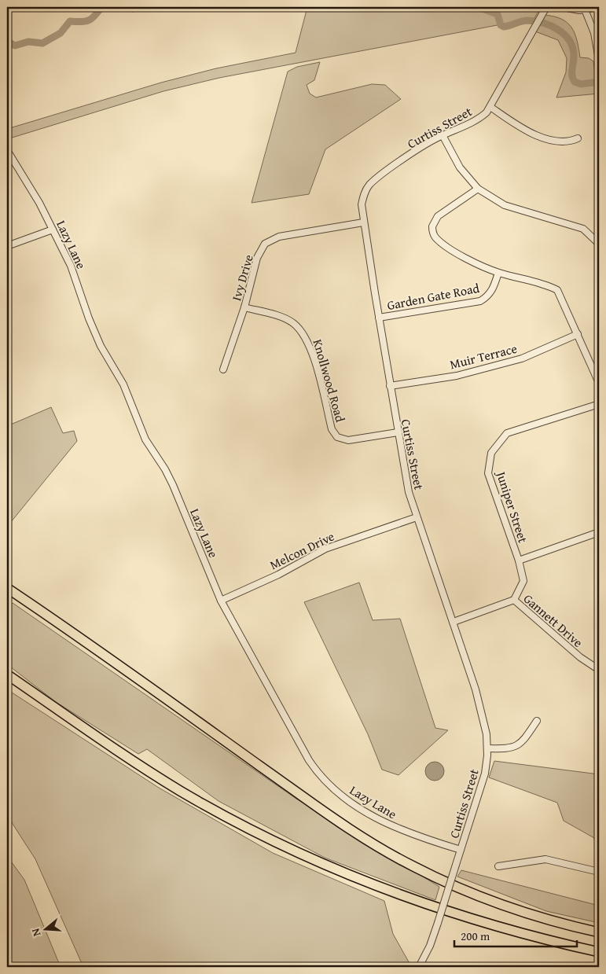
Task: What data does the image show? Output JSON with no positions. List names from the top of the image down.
{
  "streets": {
    "street": [
      "Curtiss Street",
      "Lazy Lane",
      "Ivy Drive",
      "Garden Gate Road",
      "Muir Terrace",
      "Knollwood Road",
      "Juniper Street",
      "Melcon Drive",
      "Gannett Drive"
    ]
  },
  "crossings": [
    ["Curtiss Street", "Lazy Lane"],
    ["Curtiss Street", "Ivy Drive"],
    ["Curtiss Street", "Garden Gate Road"],
    ["Curtiss Street", "Muir Terrace"],
    ["Curtiss Street", "Knollwood Road"],
    ["Curtiss Street", "Melcon Drive"],
    ["Lazy Lane", "Melcon Drive"],
    ["Ivy Drive", "Knollwood Road"],
    ["Juniper Street", "Gannett Drive"]
  ],
  "scale_bar": "200 m",
  "north": "left"
}
